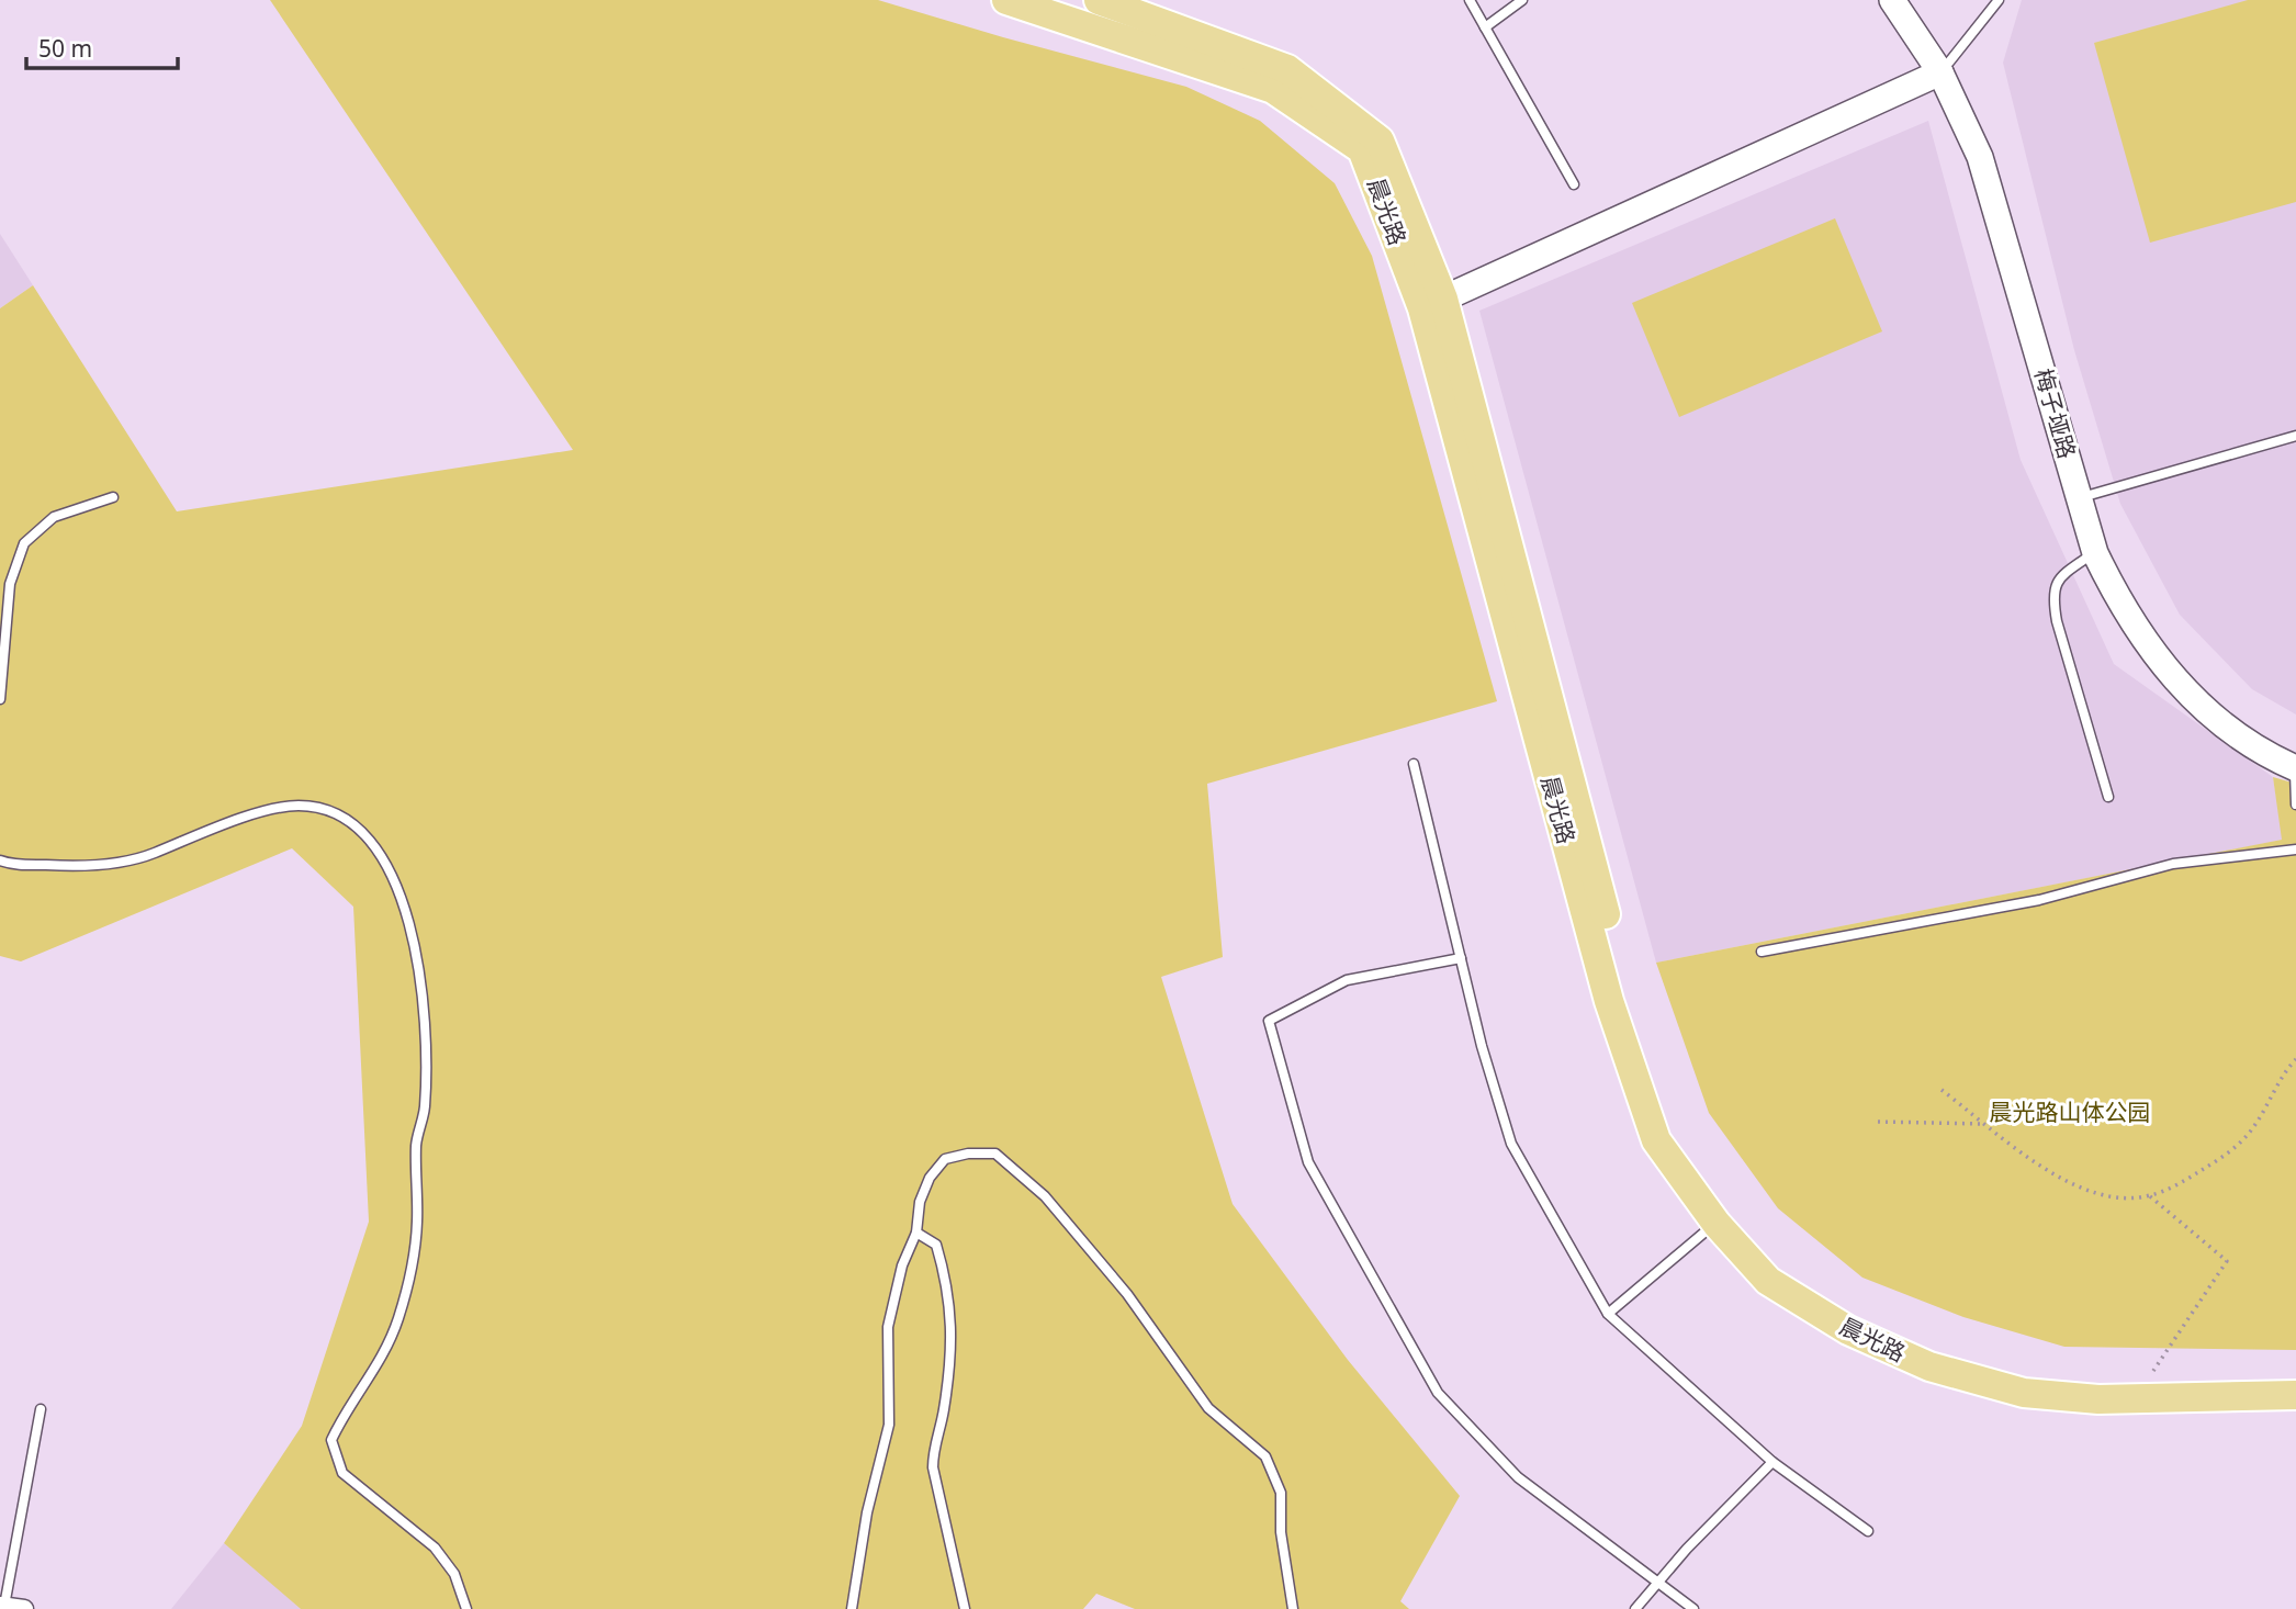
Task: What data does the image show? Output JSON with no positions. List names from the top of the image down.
{
  "streets": {
    "main road": ["晨光路"],
    "street": ["梅子垭路"]
  },
  "parks": ["晨光路山体公园"],
  "scale_bar": "50 m"
}
